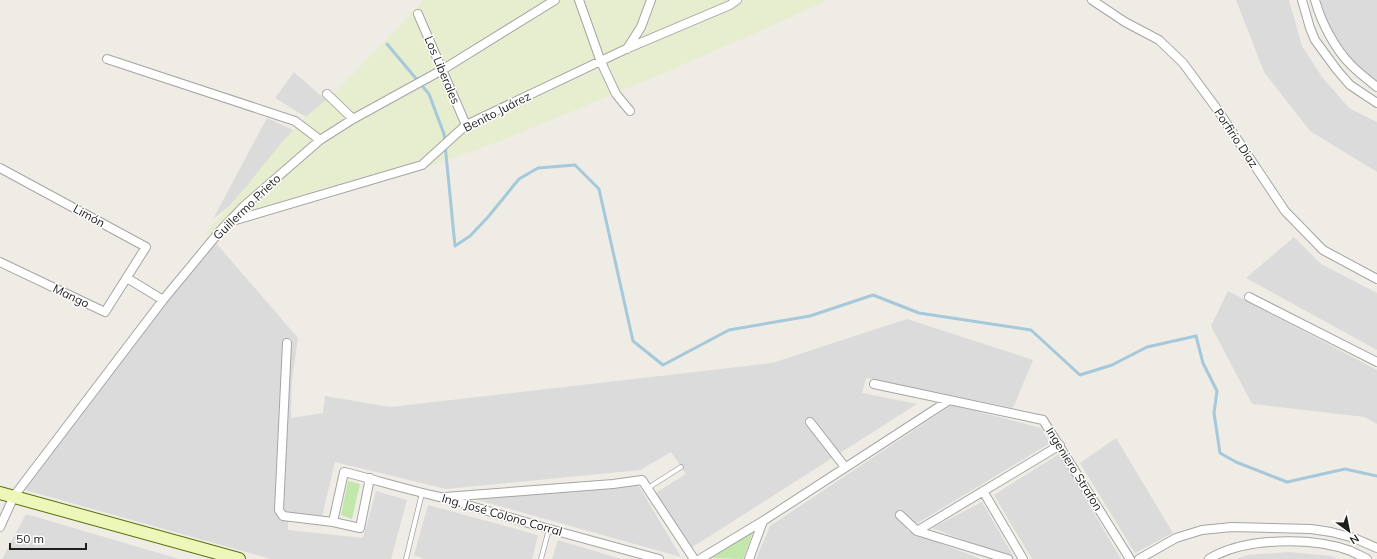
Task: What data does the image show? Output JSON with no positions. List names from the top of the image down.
{
  "streets": {
    "street": [
      "Los Liberales",
      "Benito Juárez",
      "Porfirio Diaz",
      "Guillermo Prieto",
      "Limón",
      "Mango",
      "Ingeniero Strafon",
      "Ing. José Colono Corral"
    ]
  },
  "crossings": [
    ["Los Liberales", "Benito Juárez"],
    ["Los Liberales", "Guillermo Prieto"],
    ["Benito Juárez", "Guillermo Prieto"],
    ["Limón", "Mango"]
  ],
  "scale_bar": "50 m",
  "north": "bottom right"
}
